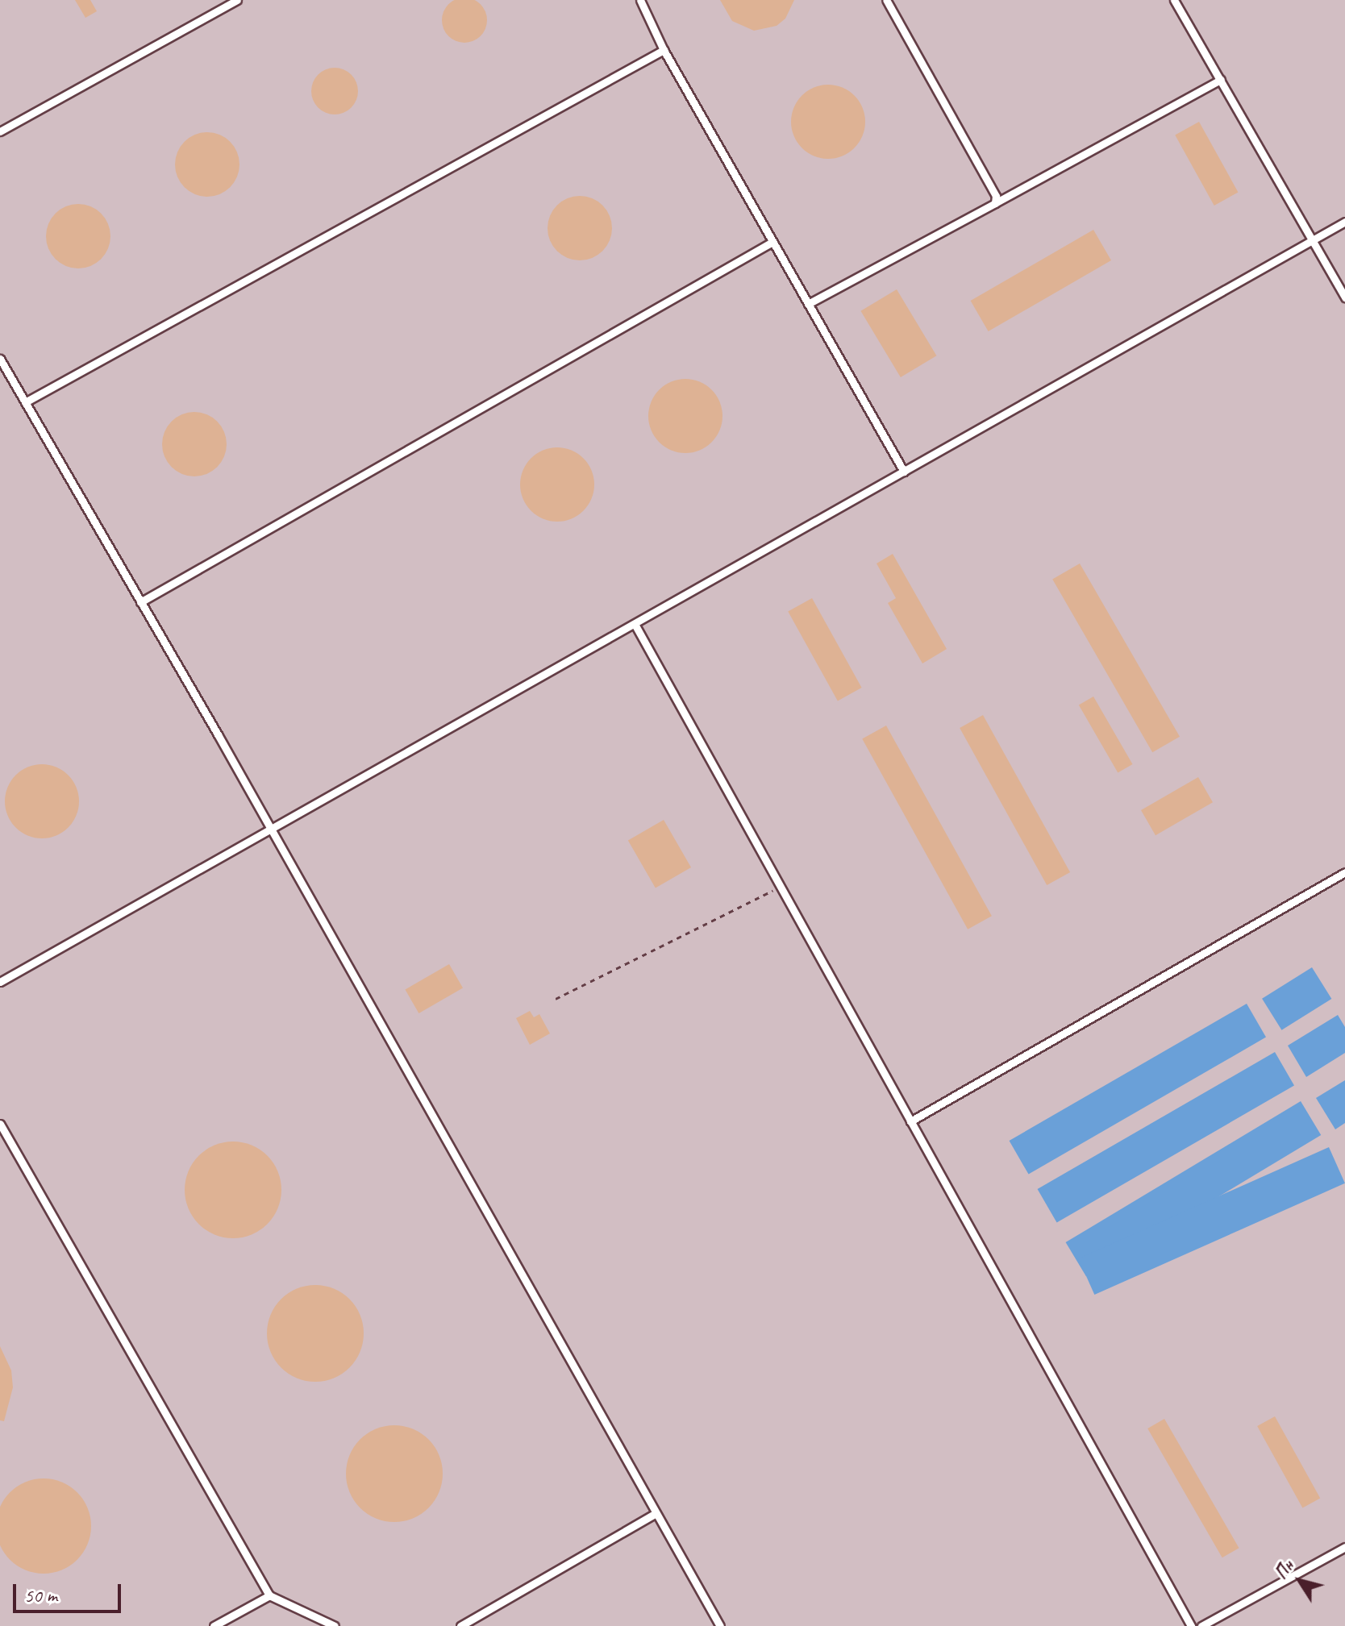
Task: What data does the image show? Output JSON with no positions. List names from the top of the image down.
{
  "scale_bar": "50 m",
  "north": "top left"
}
